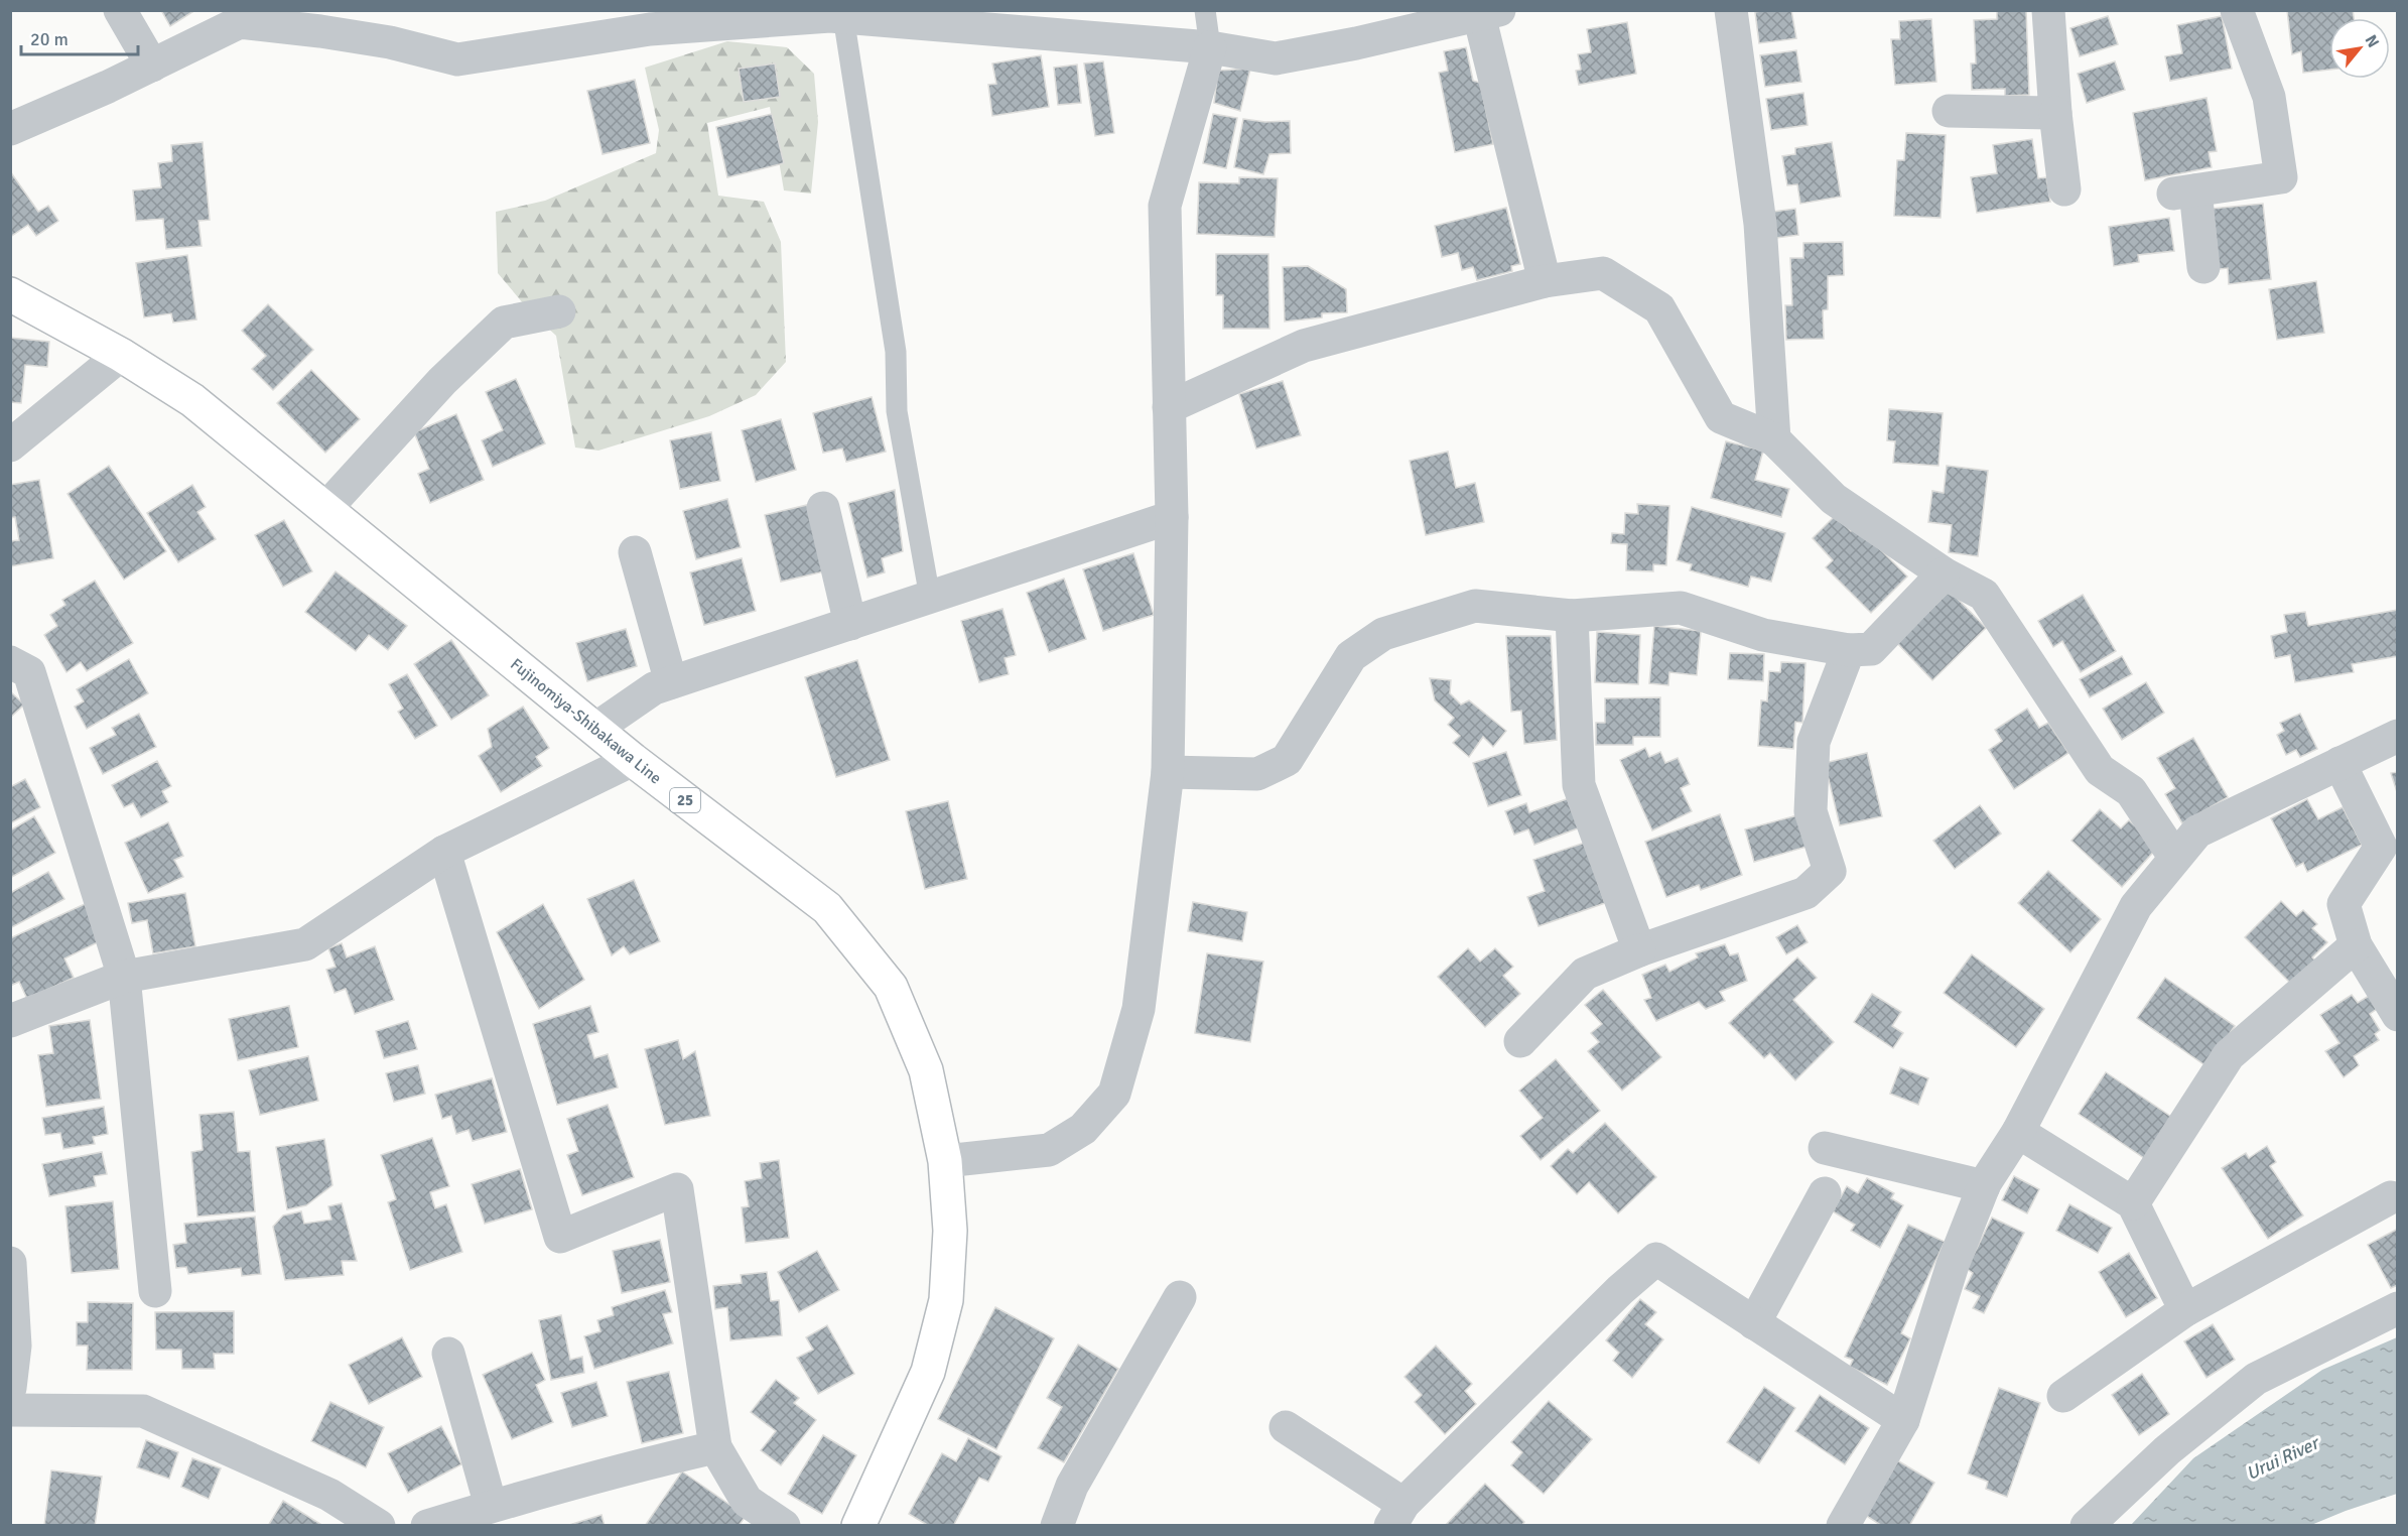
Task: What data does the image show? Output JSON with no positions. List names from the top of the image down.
{
  "streets": {
    "main road": ["Fujinomiya-Shibakawa Line", "25"]
  },
  "water": ["Urui River"],
  "scale_bar": "20 m",
  "north": "top right"
}
